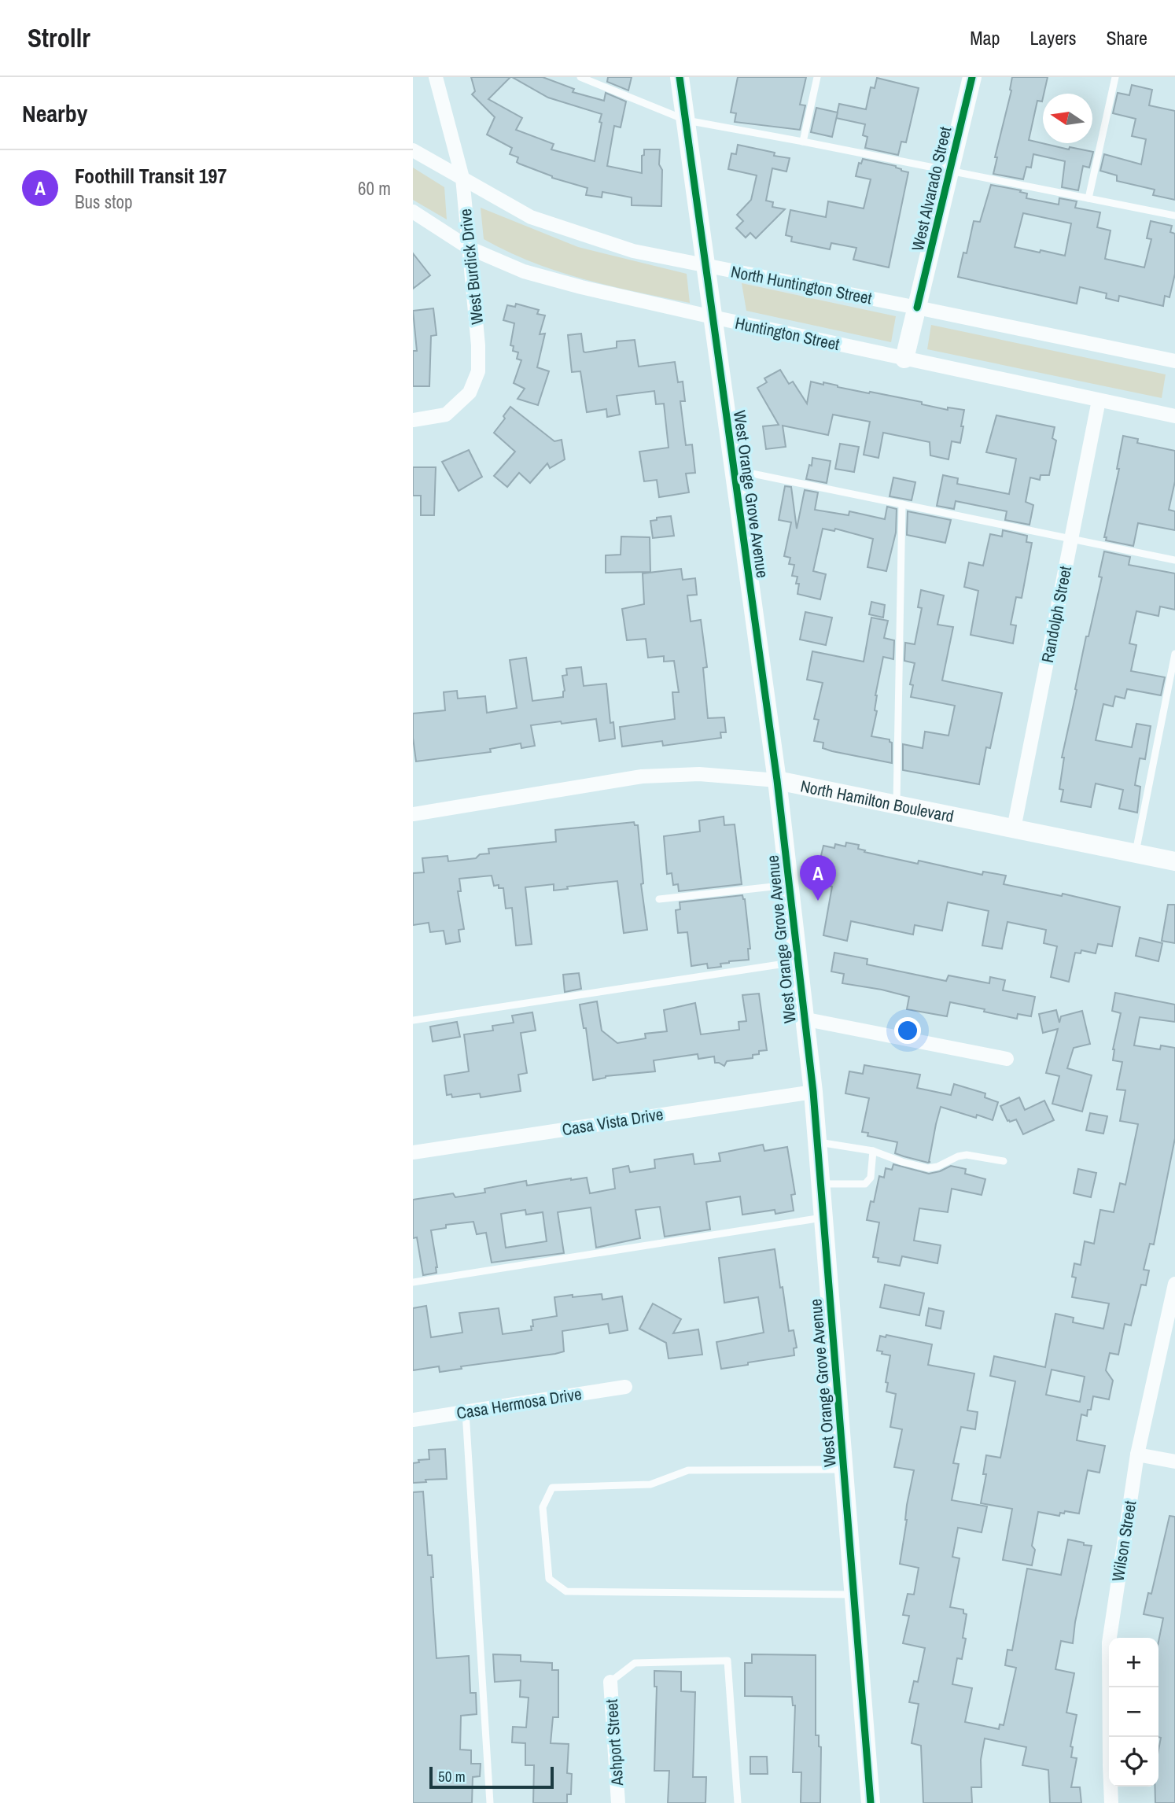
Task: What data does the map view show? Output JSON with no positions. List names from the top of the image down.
{
  "streets": {
    "street": [
      "West Alvarado Street",
      "West Burdick Drive",
      "North Huntington Street",
      "Huntington Street",
      "West Orange Grove Avenue",
      "Randolph Street",
      "North Hamilton Boulevard",
      "Casa Vista Drive",
      "Casa Hermosa Drive",
      "Wilson Street",
      "Ashport Street"
    ]
  },
  "crossings": [
    ["West Alvarado Street", "North Huntington Street"],
    ["West Alvarado Street", "Huntington Street"],
    ["West Burdick Drive", "North Huntington Street"],
    ["West Burdick Drive", "Huntington Street"],
    ["North Huntington Street", "West Orange Grove Avenue"],
    ["Huntington Street", "West Orange Grove Avenue"],
    ["Huntington Street", "Randolph Street"],
    ["West Orange Grove Avenue", "North Hamilton Boulevard"],
    ["West Orange Grove Avenue", "Casa Vista Drive"],
    ["Randolph Street", "North Hamilton Boulevard"]
  ],
  "scale_bar": "50 m",
  "north": "left",
  "page": {
    "header": "Strollr",
    "nav": ["Map", "Layers", "Share"],
    "heading": "Nearby",
    "list": [
      {
        "mark": "A",
        "name": "Foothill Transit 197",
        "note": "Bus stop",
        "value": "60 m"
      }
    ],
    "pins": "A",
    "map_buttons": ["+", "−"],
    "scale": "50 m"
  }
}
